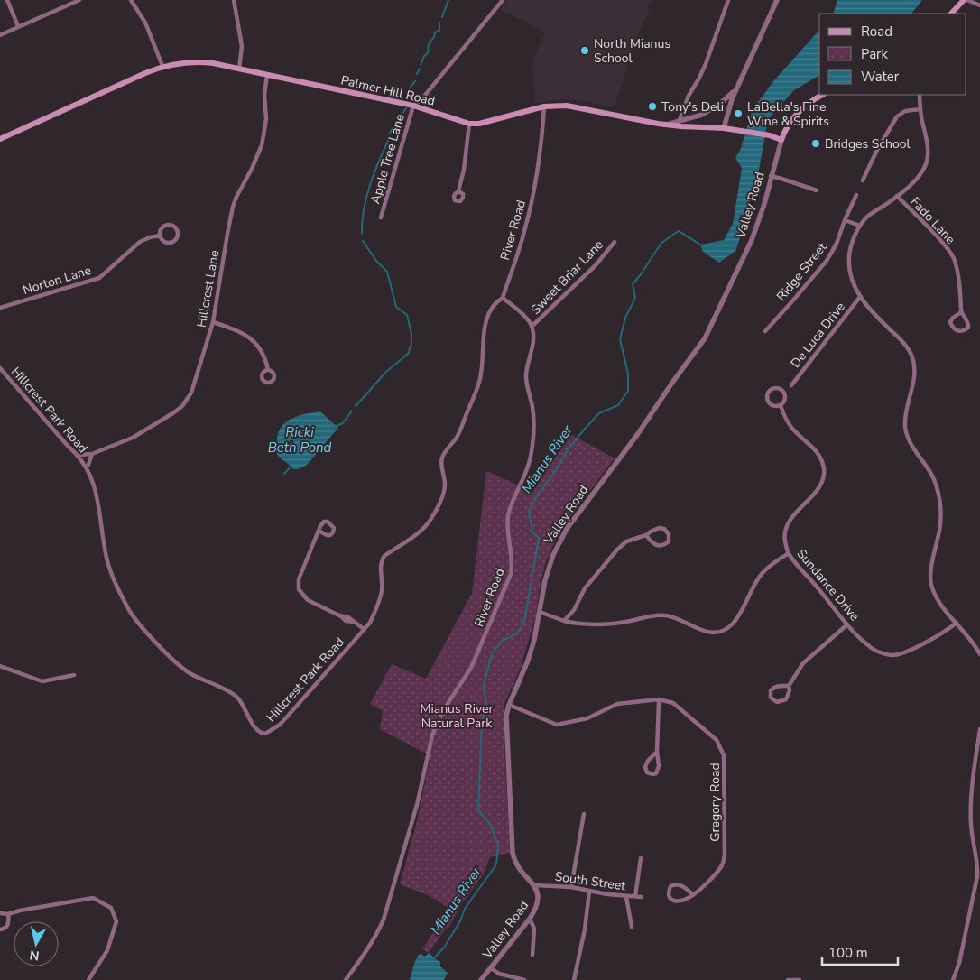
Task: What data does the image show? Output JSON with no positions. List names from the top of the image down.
{
  "streets": {
    "main road": ["Palmer Hill Road", "Valley Road"],
    "street": [
      "Apple Tree Lane",
      "Fado Lane",
      "River Road",
      "Ridge Street",
      "Sweet Briar Lane",
      "Norton Lane",
      "Hillcrest Lane",
      "De Luca Drive",
      "Hillcrest Park Road",
      "Sundance Drive",
      "Gregory Road",
      "South Street"
    ]
  },
  "crossings": [
    ["Palmer Hill Road", "Apple Tree Lane"],
    ["Palmer Hill Road", "Valley Road"],
    ["Palmer Hill Road", "River Road"],
    ["Palmer Hill Road", "Hillcrest Lane"],
    ["Valley Road", "Gregory Road"],
    ["Valley Road", "South Street"],
    ["River Road", "Sweet Briar Lane"],
    ["River Road", "Hillcrest Park Road"],
    ["Hillcrest Lane", "Hillcrest Park Road"]
  ],
  "water": ["Ricki Beth Pond", "Mianus River"],
  "parks": ["Mianus River Natural Park"],
  "places": [
    "North Mianus School",
    "Tony's Deli",
    "LaBella's Fine Wine & Spirits",
    "Bridges School"
  ],
  "legend": ["Road", "Park", "Water"],
  "scale_bar": "100 m",
  "north": "bottom"
}
